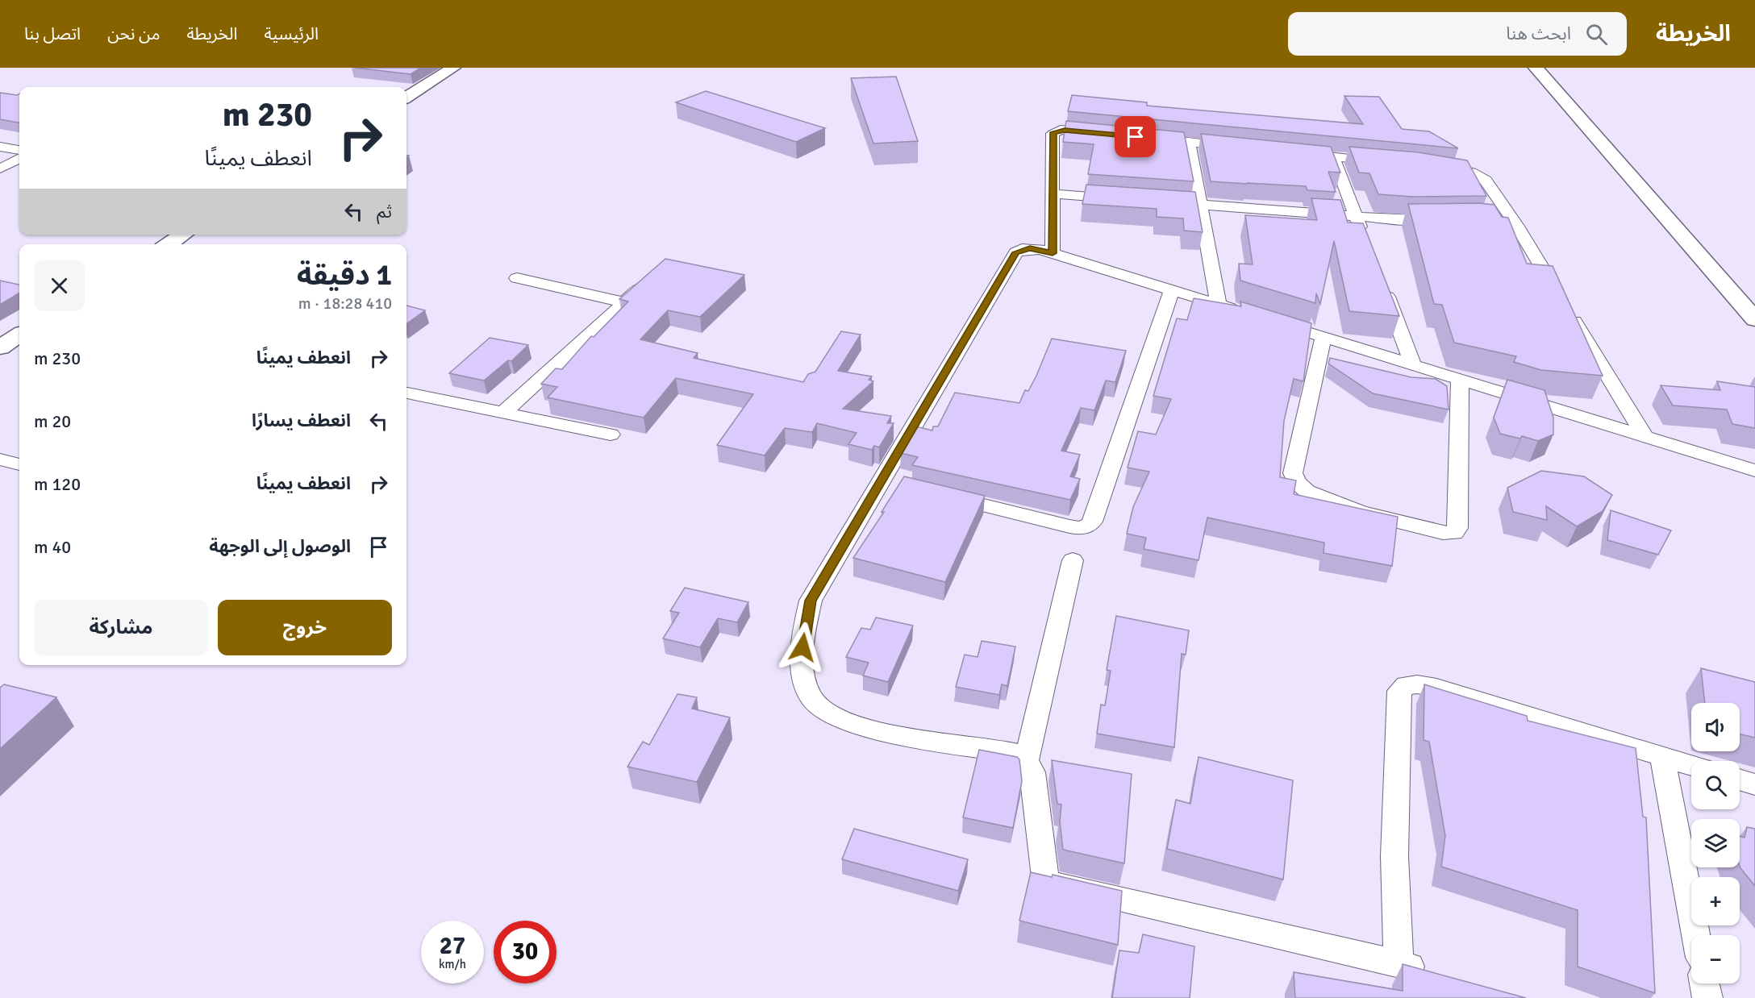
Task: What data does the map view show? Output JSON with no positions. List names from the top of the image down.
{
  "page": {
    "header": "الخريطة",
    "search": "ابحث هنا",
    "nav": [
      "الرئيسية",
      "الخريطة",
      "من نحن",
      "اتصل بنا"
    ],
    "turn": ["230 m", "انعطف يمينًا"],
    "then": "ثم",
    "heading": ["1 دقيقة", "410 m · 18:28"],
    "list": [
      {
        "name": "انعطف يمينًا",
        "value": "230 m"
      },
      {
        "name": "انعطف يسارًا",
        "value": "20 m"
      },
      {
        "name": "انعطف يمينًا",
        "value": "120 m"
      },
      {
        "name": "الوصول إلى الوجهة",
        "value": "40 m"
      }
    ],
    "buttons": ["خروج", "مشاركة"],
    "map_buttons": ["+", "−"],
    "speed": "27 km/h",
    "limit": "30"
  }
}
